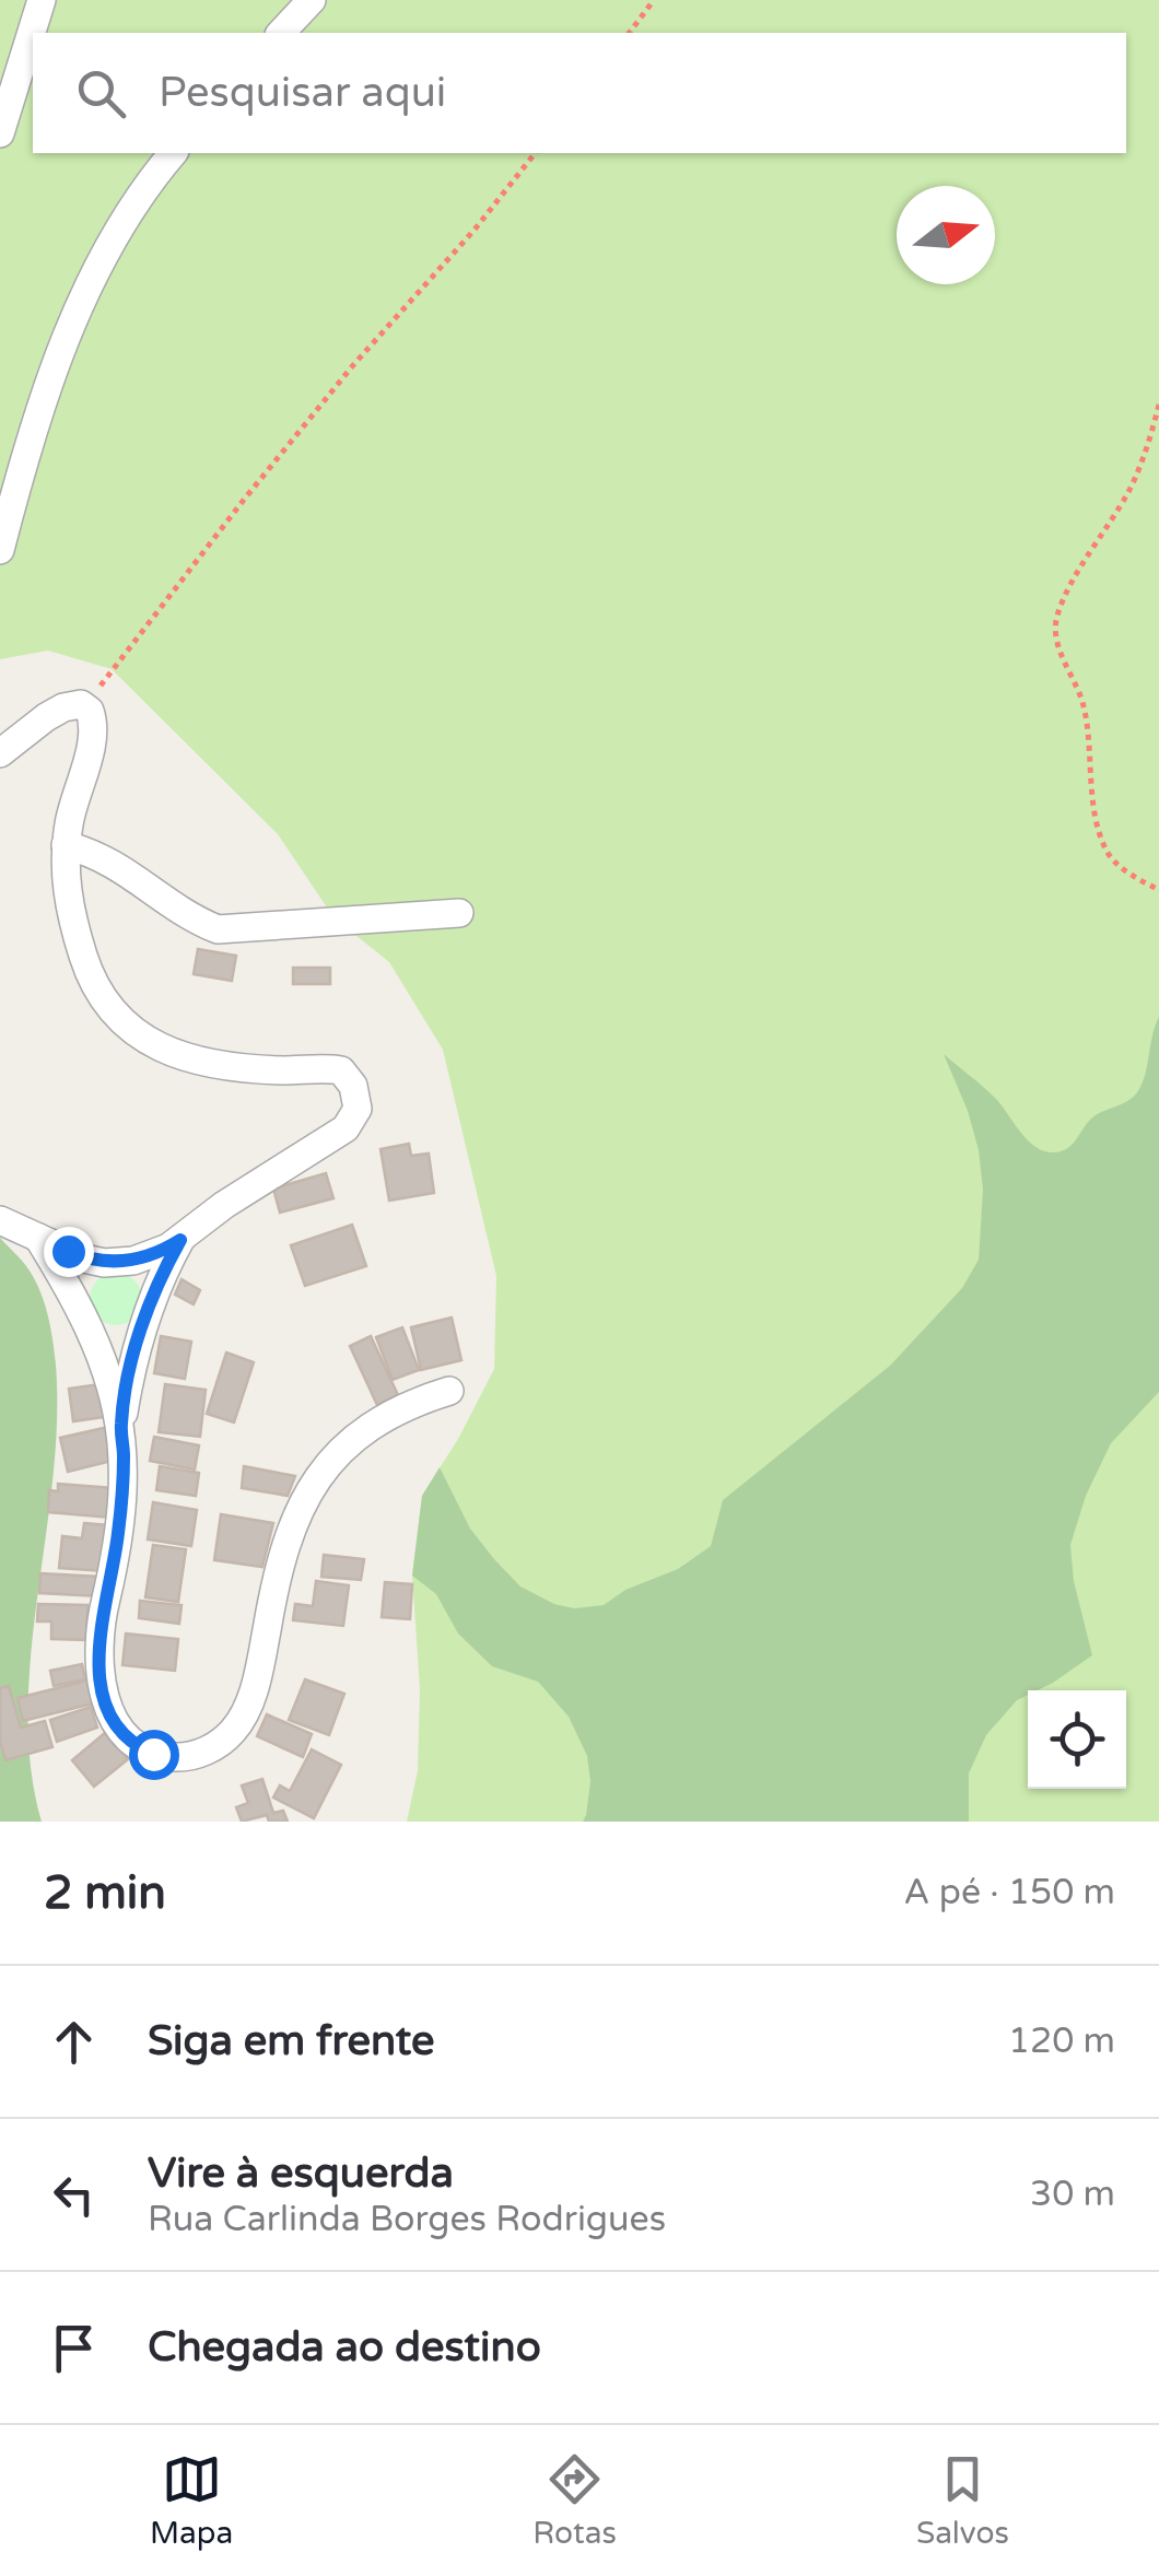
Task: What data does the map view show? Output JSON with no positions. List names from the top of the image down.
{
  "north": "right",
  "page": {
    "search": "Pesquisar aqui",
    "heading": ["2 min", "A pé · 150 m"],
    "list": [
      ["Siga em frente", "120 m"],
      ["Vire à esquerda", "Rua Carlinda Borges Rodrigues", "30 m"],
      "Chegada ao destino"
    ],
    "nav": ["Mapa", "Rotas", "Salvos"]
  }
}
